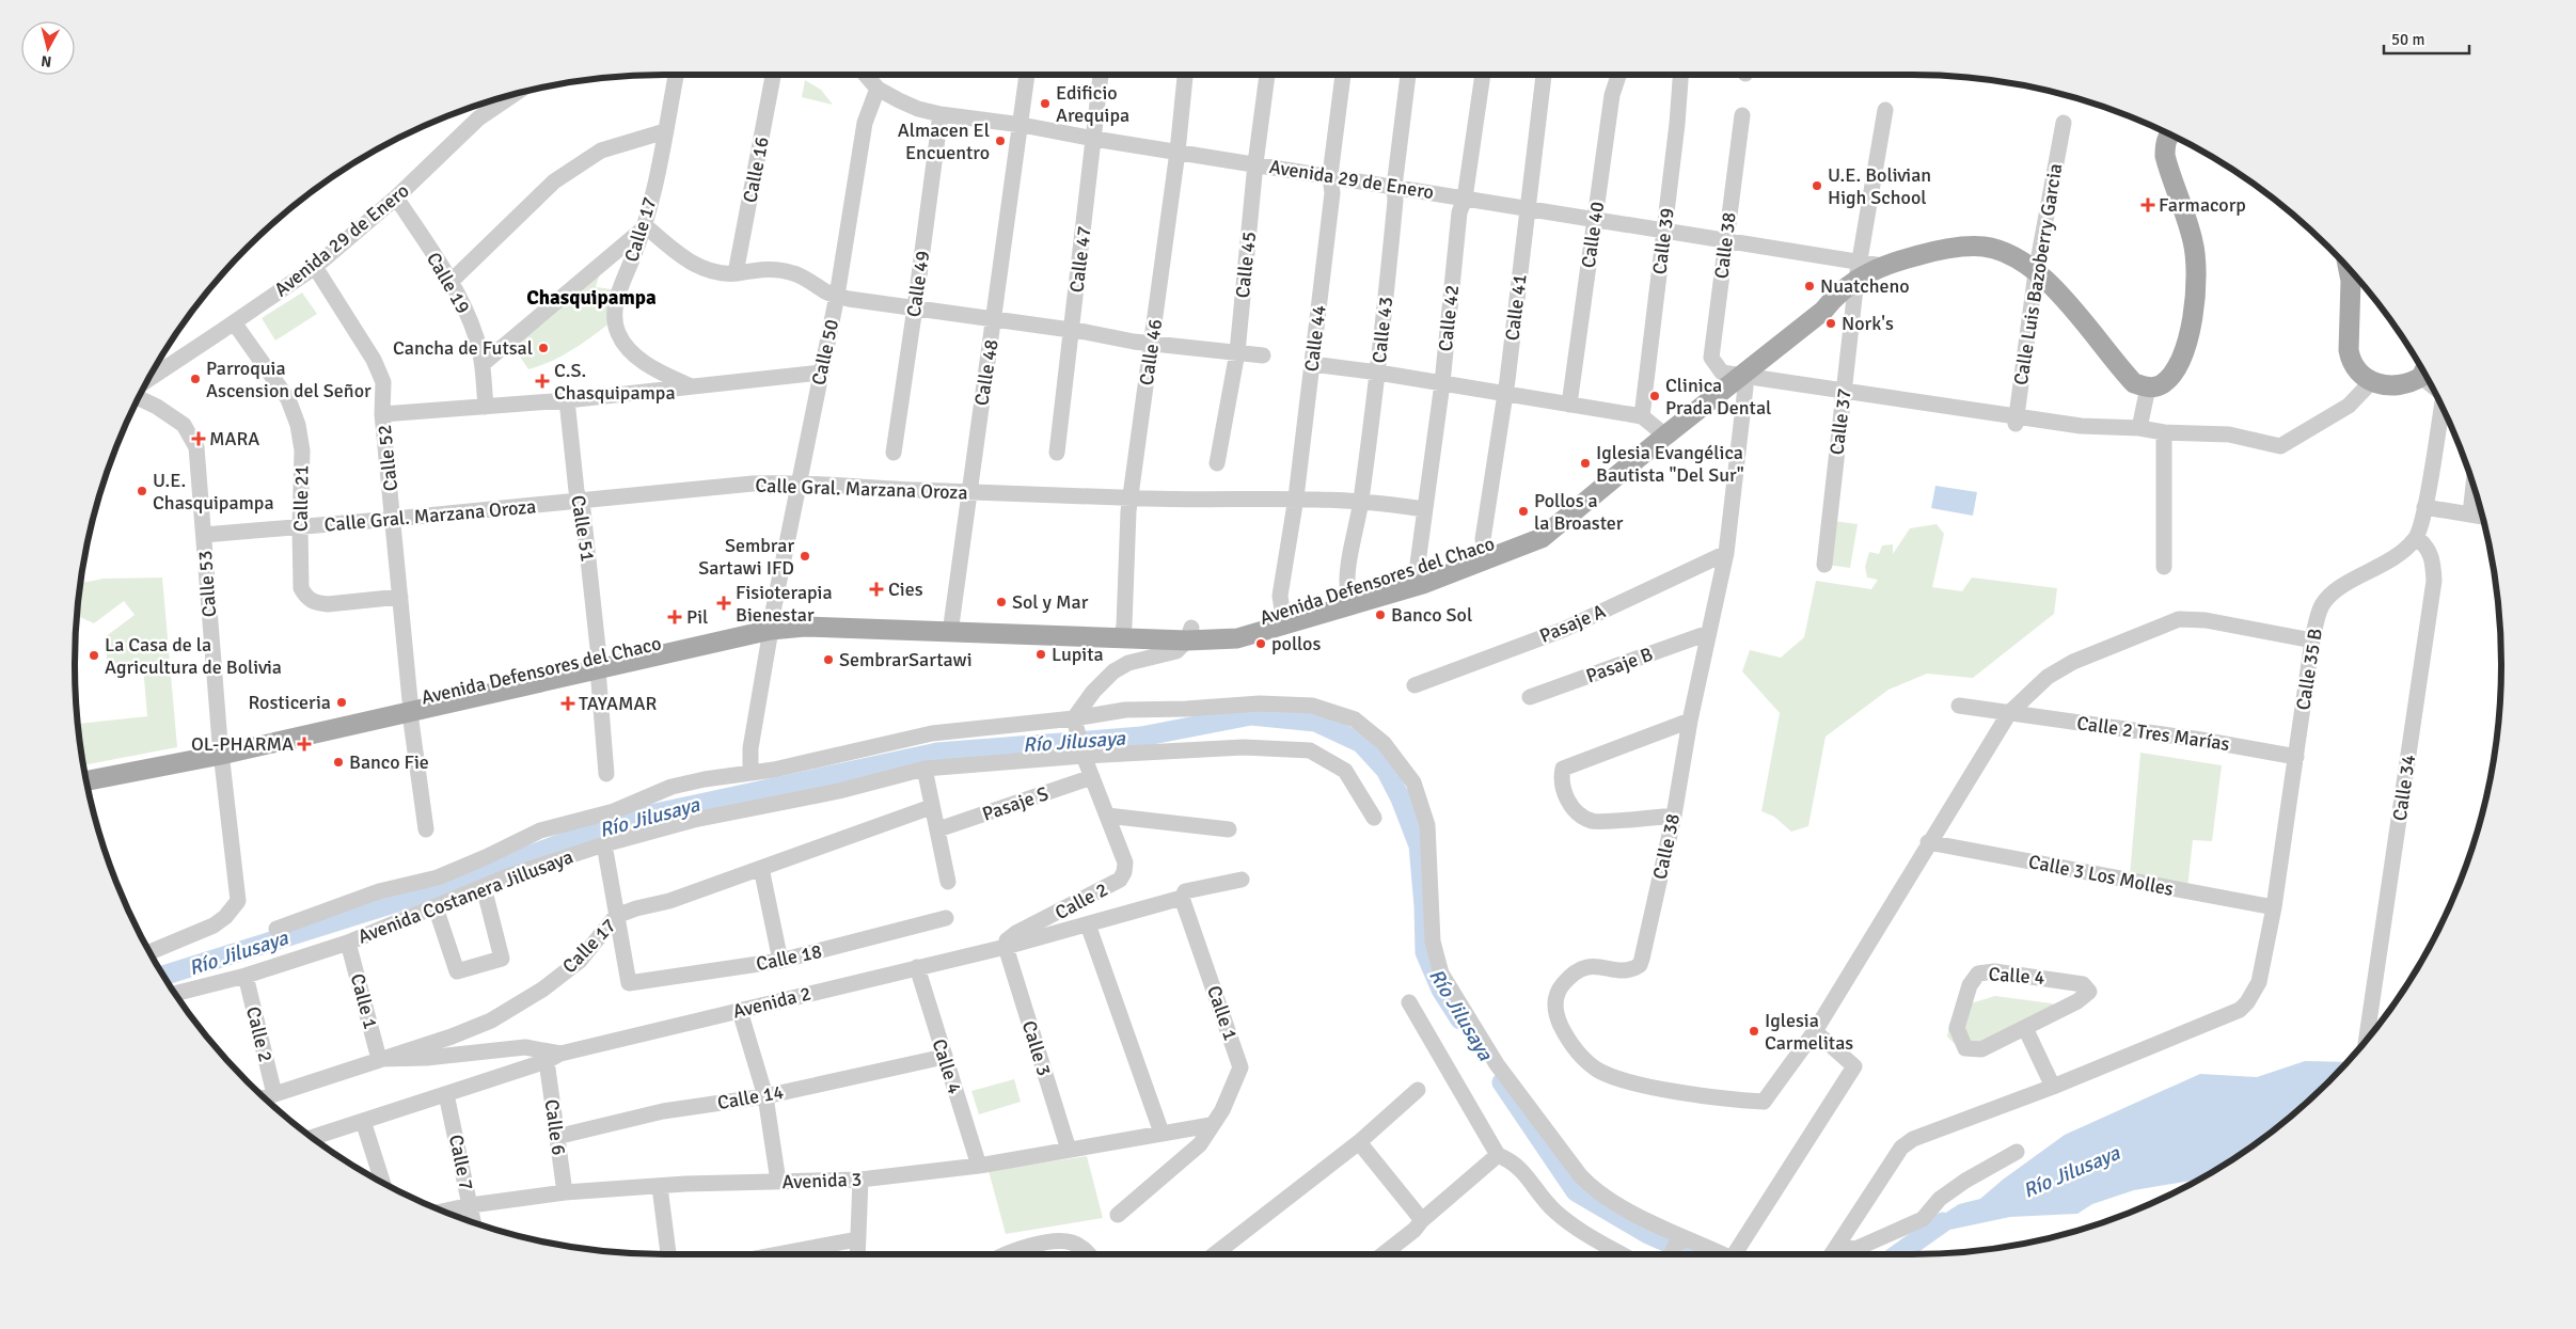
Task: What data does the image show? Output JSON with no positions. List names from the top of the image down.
{
  "streets": {
    "main road": ["Avenida Defensores del Chaco"],
    "street": [
      "Calle 16",
      "Avenida 29 de Enero",
      "Calle 17",
      "Calle 40",
      "Calle 39",
      "Calle 38",
      "Calle 47",
      "Calle 45",
      "Calle Luis Bazoberry Garcia",
      "Calle 19",
      "Calle 49",
      "Calle 41",
      "Calle 42",
      "Calle 43",
      "Calle 44",
      "Calle 50",
      "Calle 46",
      "Calle 48",
      "Calle 37",
      "Calle 52",
      "Calle Gral. Marzana Oroza",
      "Calle 21",
      "Calle 51",
      "Calle 53",
      "Pasaje A",
      "Pasaje B",
      "Calle 35 B",
      "Calle 2 Tres Marías",
      "Calle 34",
      "Pasaje S",
      "Calle 3 Los Molles",
      "Avenida Costanera Jillusaya",
      "Calle 2",
      "Calle 18",
      "Calle 4",
      "Calle 1",
      "Avenida 2",
      "Calle 3",
      "Calle 14",
      "Calle 6",
      "Calle 7",
      "Avenida 3"
    ]
  },
  "crossings": [
    ["Avenida 29 de Enero", "Calle 40"],
    ["Avenida 29 de Enero", "Calle 39"],
    ["Avenida 29 de Enero", "Calle 38"],
    ["Avenida 29 de Enero", "Calle 47"],
    ["Avenida 29 de Enero", "Calle 45"],
    ["Avenida 29 de Enero", "Calle 19"],
    ["Avenida 29 de Enero", "Calle 49"],
    ["Avenida 29 de Enero", "Calle 41"],
    ["Avenida 29 de Enero", "Calle 42"],
    ["Avenida 29 de Enero", "Calle 43"],
    ["Avenida 29 de Enero", "Calle 44"],
    ["Avenida 29 de Enero", "Calle 50"],
    ["Avenida 29 de Enero", "Calle 46"],
    ["Avenida 29 de Enero", "Calle 48"],
    ["Avenida 29 de Enero", "Calle 37"],
    ["Avenida 29 de Enero", "Calle 52"],
    ["Avenida 29 de Enero", "Calle 21"],
    ["Avenida 29 de Enero", "Avenida Defensores del Chaco"],
    ["Calle 17", "Calle 2"],
    ["Calle 17", "Calle 18"],
    ["Calle 17", "Calle 1"],
    ["Calle 39", "Avenida Defensores del Chaco"],
    ["Calle 38", "Avenida Defensores del Chaco"],
    ["Calle 38", "Pasaje A"],
    ["Calle 38", "Pasaje B"],
    ["Calle 41", "Avenida Defensores del Chaco"],
    ["Calle 42", "Calle Gral. Marzana Oroza"],
    ["Calle 42", "Avenida Defensores del Chaco"],
    ["Calle 43", "Calle Gral. Marzana Oroza"],
    ["Calle 43", "Avenida Defensores del Chaco"],
    ["Calle 44", "Calle Gral. Marzana Oroza"],
    ["Calle 44", "Avenida Defensores del Chaco"],
    ["Calle 50", "Calle Gral. Marzana Oroza"],
    ["Calle 50", "Avenida Defensores del Chaco"],
    ["Calle 46", "Calle Gral. Marzana Oroza"],
    ["Calle 46", "Avenida Defensores del Chaco"],
    ["Calle 48", "Calle Gral. Marzana Oroza"],
    ["Calle 48", "Avenida Defensores del Chaco"],
    ["Calle 37", "Avenida Defensores del Chaco"],
    ["Calle 52", "Calle Gral. Marzana Oroza"],
    ["Calle 52", "Calle 21"],
    ["Calle 52", "Avenida Defensores del Chaco"],
    ["Calle Gral. Marzana Oroza", "Calle 21"],
    ["Calle Gral. Marzana Oroza", "Calle 51"],
    ["Calle Gral. Marzana Oroza", "Calle 53"],
    ["Calle 51", "Avenida Defensores del Chaco"],
    ["Avenida Defensores del Chaco", "Calle 53"],
    ["Calle 35 B", "Calle 2 Tres Marías"],
    ["Calle 35 B", "Calle 34"],
    ["Calle 35 B", "Calle 3 Los Molles"],
    ["Pasaje S", "Calle 2"],
    ["Avenida Costanera Jillusaya", "Calle 2"],
    ["Avenida Costanera Jillusaya", "Calle 1"],
    ["Calle 2", "Avenida 2"],
    ["Calle 2", "Calle 3"],
    ["Calle 2", "Avenida 3"],
    ["Calle 4", "Avenida 2"],
    ["Calle 4", "Calle 14"],
    ["Calle 4", "Avenida 3"],
    ["Calle 1", "Avenida 2"],
    ["Calle 1", "Avenida 3"],
    ["Avenida 2", "Calle 3"],
    ["Avenida 2", "Calle 6"],
    ["Avenida 2", "Calle 7"],
    ["Calle 3", "Avenida 3"],
    ["Calle 14", "Calle 6"],
    ["Calle 6", "Avenida 3"],
    ["Calle 7", "Avenida 3"]
  ],
  "districts": ["Chasquipampa"],
  "water": ["Río Jilusaya"],
  "places": {
    "other": [
      "Edificio Arequipa",
      "Almacen El Encuentro",
      "U.E. Bolivian High School",
      "Nuatcheno",
      "Nork's",
      "Cancha de Futsal",
      "Parroquia Ascension del Señor",
      "Clinica Prada Dental",
      "Iglesia Evangélica Bautista \"Del Sur\"",
      "U.E. Chasquipampa",
      "Pollos a la Broaster",
      "Sembrar Sartawi IFD",
      "Sol y Mar",
      "Banco Sol",
      "pollos",
      "Lupita",
      "La Casa de la Agricultura de Bolivia",
      "SembrarSartawi",
      "Rosticeria",
      "Banco Fie",
      "Iglesia Carmelitas"
    ],
    "health": [
      "Farmacorp",
      "C.S. Chasquipampa",
      "MARA",
      "Cies",
      "Fisioterapia Bienestar",
      "Pil",
      "TAYAMAR",
      "OL-PHARMA"
    ]
  },
  "scale_bar": "50 m",
  "north": "bottom"
}
